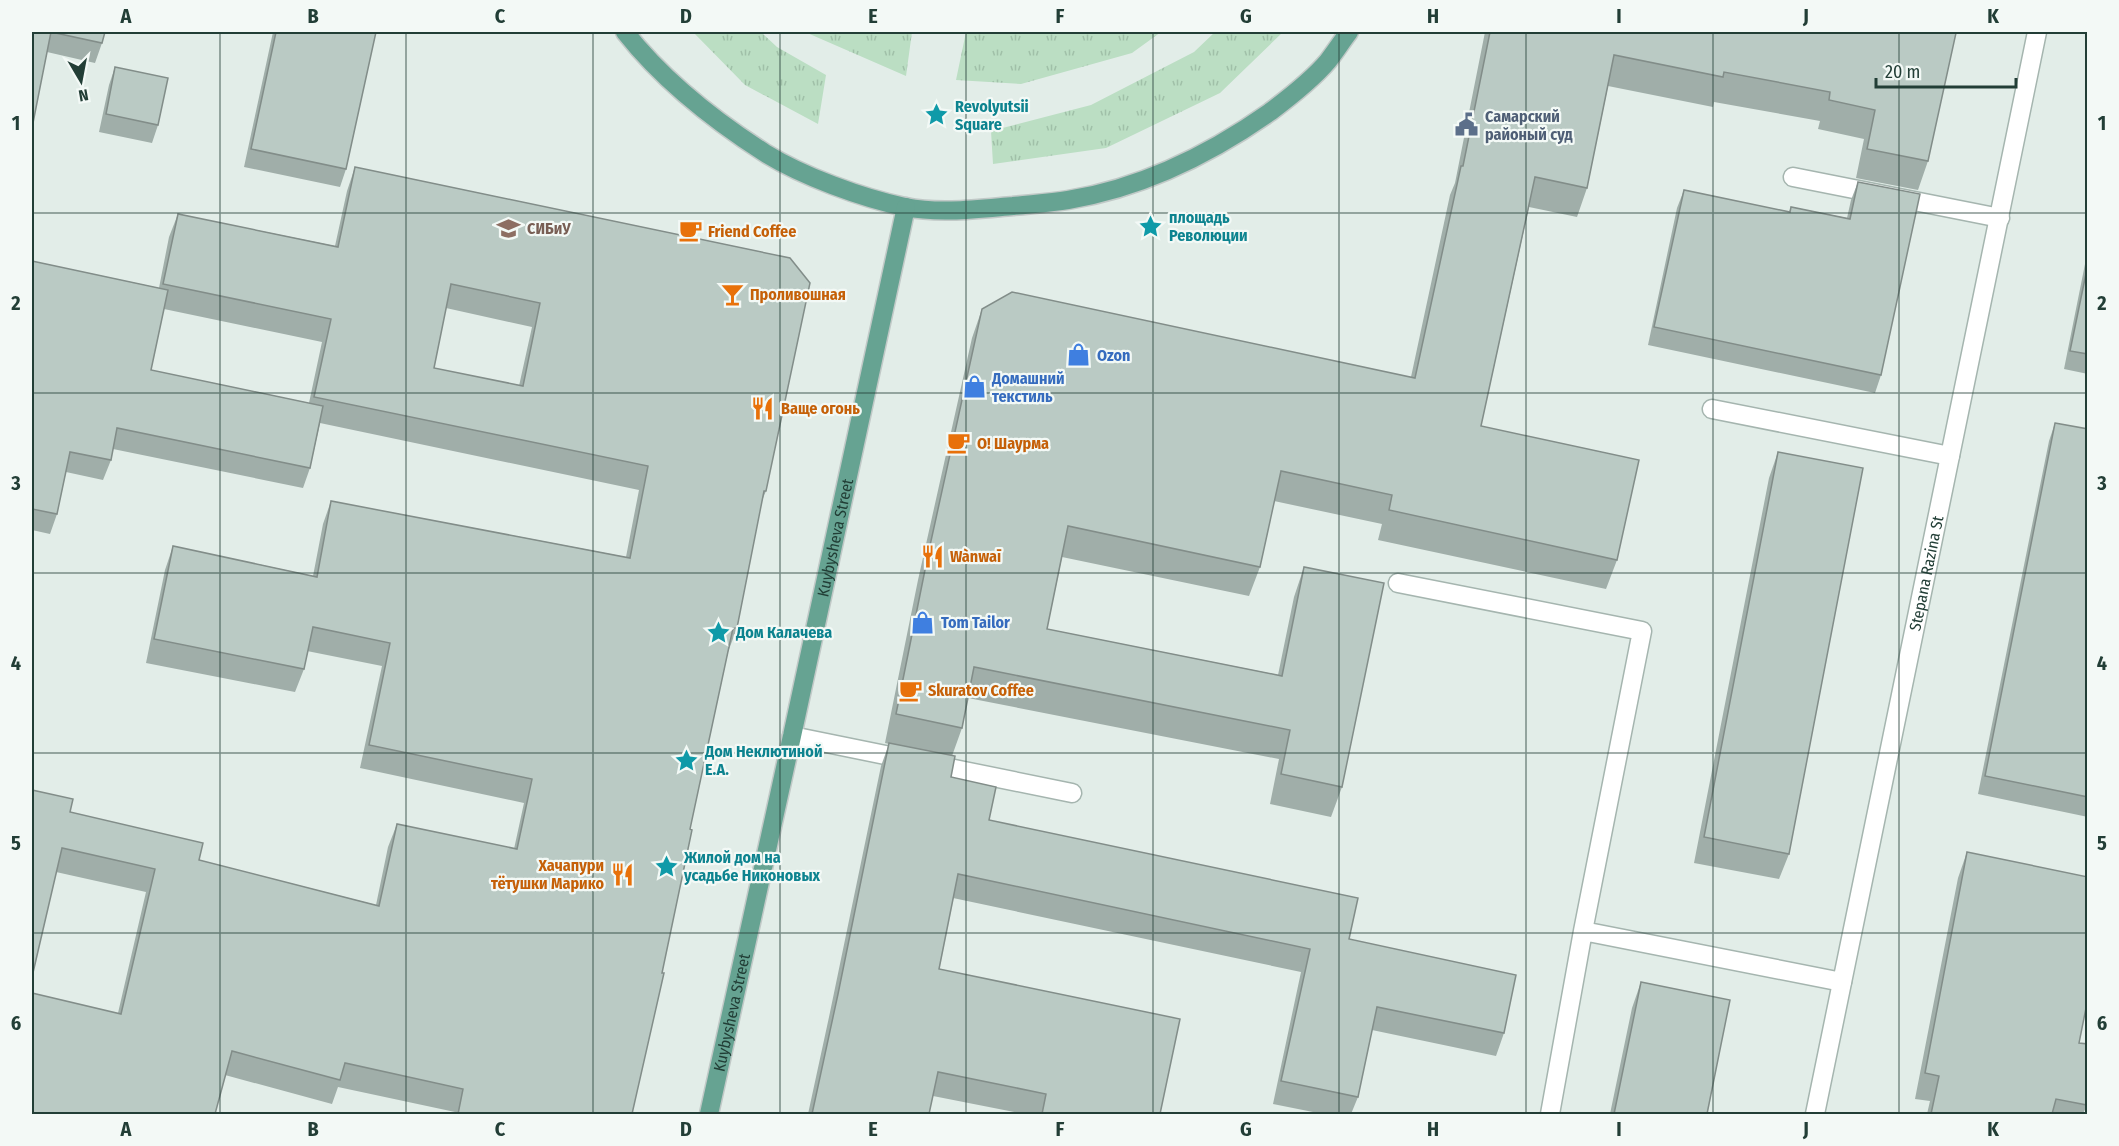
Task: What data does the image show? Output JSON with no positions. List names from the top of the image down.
{
  "streets": {
    "main road": ["Kuybysheva Street"],
    "street": ["Stepana Razina St"]
  },
  "places": {
    "place": [
      "Revolyutsii Square",
      "площадь Революции",
      "Дом Калачева",
      "Дом Неклютиной Е.А.",
      "Жилой дом на усадьбе Никоновых"
    ],
    "public building": ["Самарский районый суд"],
    "school or university": ["СИБиУ"],
    "cafe": ["Friend Coffee", "О! Шаурма", "Skuratov Coffee"],
    "bar": ["Проливошная"],
    "shop": ["Ozon", "Домашний текстиль", "Tom Tailor"],
    "restaurant": ["Ваще огонь", "Wànwaī", "Хачапури тётушки Марико"]
  },
  "scale_bar": "20 m",
  "north": "bottom",
  "grid": {
    "columns": [
      "A",
      "B",
      "C",
      "D",
      "E",
      "F",
      "G",
      "H",
      "I",
      "J",
      "K"
    ],
    "rows": [
      "1",
      "2",
      "3",
      "4",
      "5",
      "6"
    ]
  }
}
